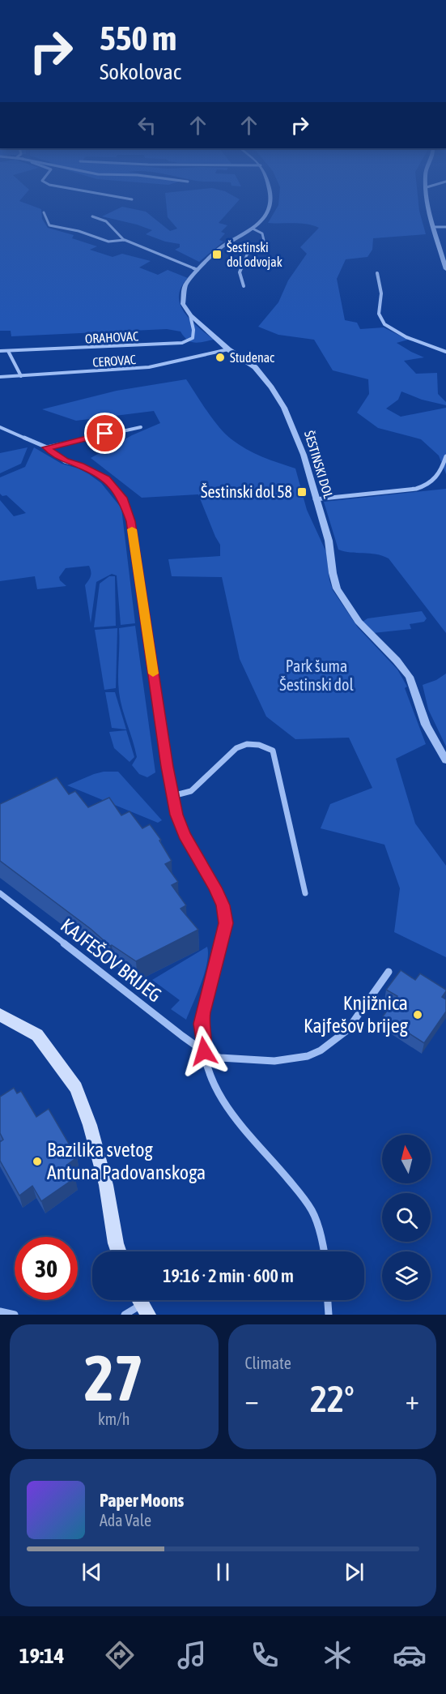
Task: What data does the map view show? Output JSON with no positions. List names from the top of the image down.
{
  "streets": {
    "street": [
      "ORAHOVAC",
      "CEROVAC",
      "ŠESTINSKI DOL",
      "KAJFEŠOV BRIJEG"
    ]
  },
  "crossings": [
    ["ORAHOVAC", "ŠESTINSKI DOL"],
    ["CEROVAC", "ŠESTINSKI DOL"]
  ],
  "parks": ["Park šuma Šestinski dol"],
  "places": {
    "transit": ["Šestinski dol odvojak", "Šestinski dol 58"],
    "other": ["Studenac", "Knjižnica Kajfešov brijeg", "Bazilika svetog Antuna Padovanskoga"]
  },
  "north": "top",
  "page": {
    "turn": ["550 m", "Sokolovac"],
    "limit": "30",
    "trip": "19:16 · 2 min · 600 m",
    "tile": [
      ["27", "km/h"],
      "Climate"
    ],
    "heat": ["−", "22°", "+"],
    "song": ["Paper Moons", "Ada Vale"],
    "tabs": "19:14"
  }
}
